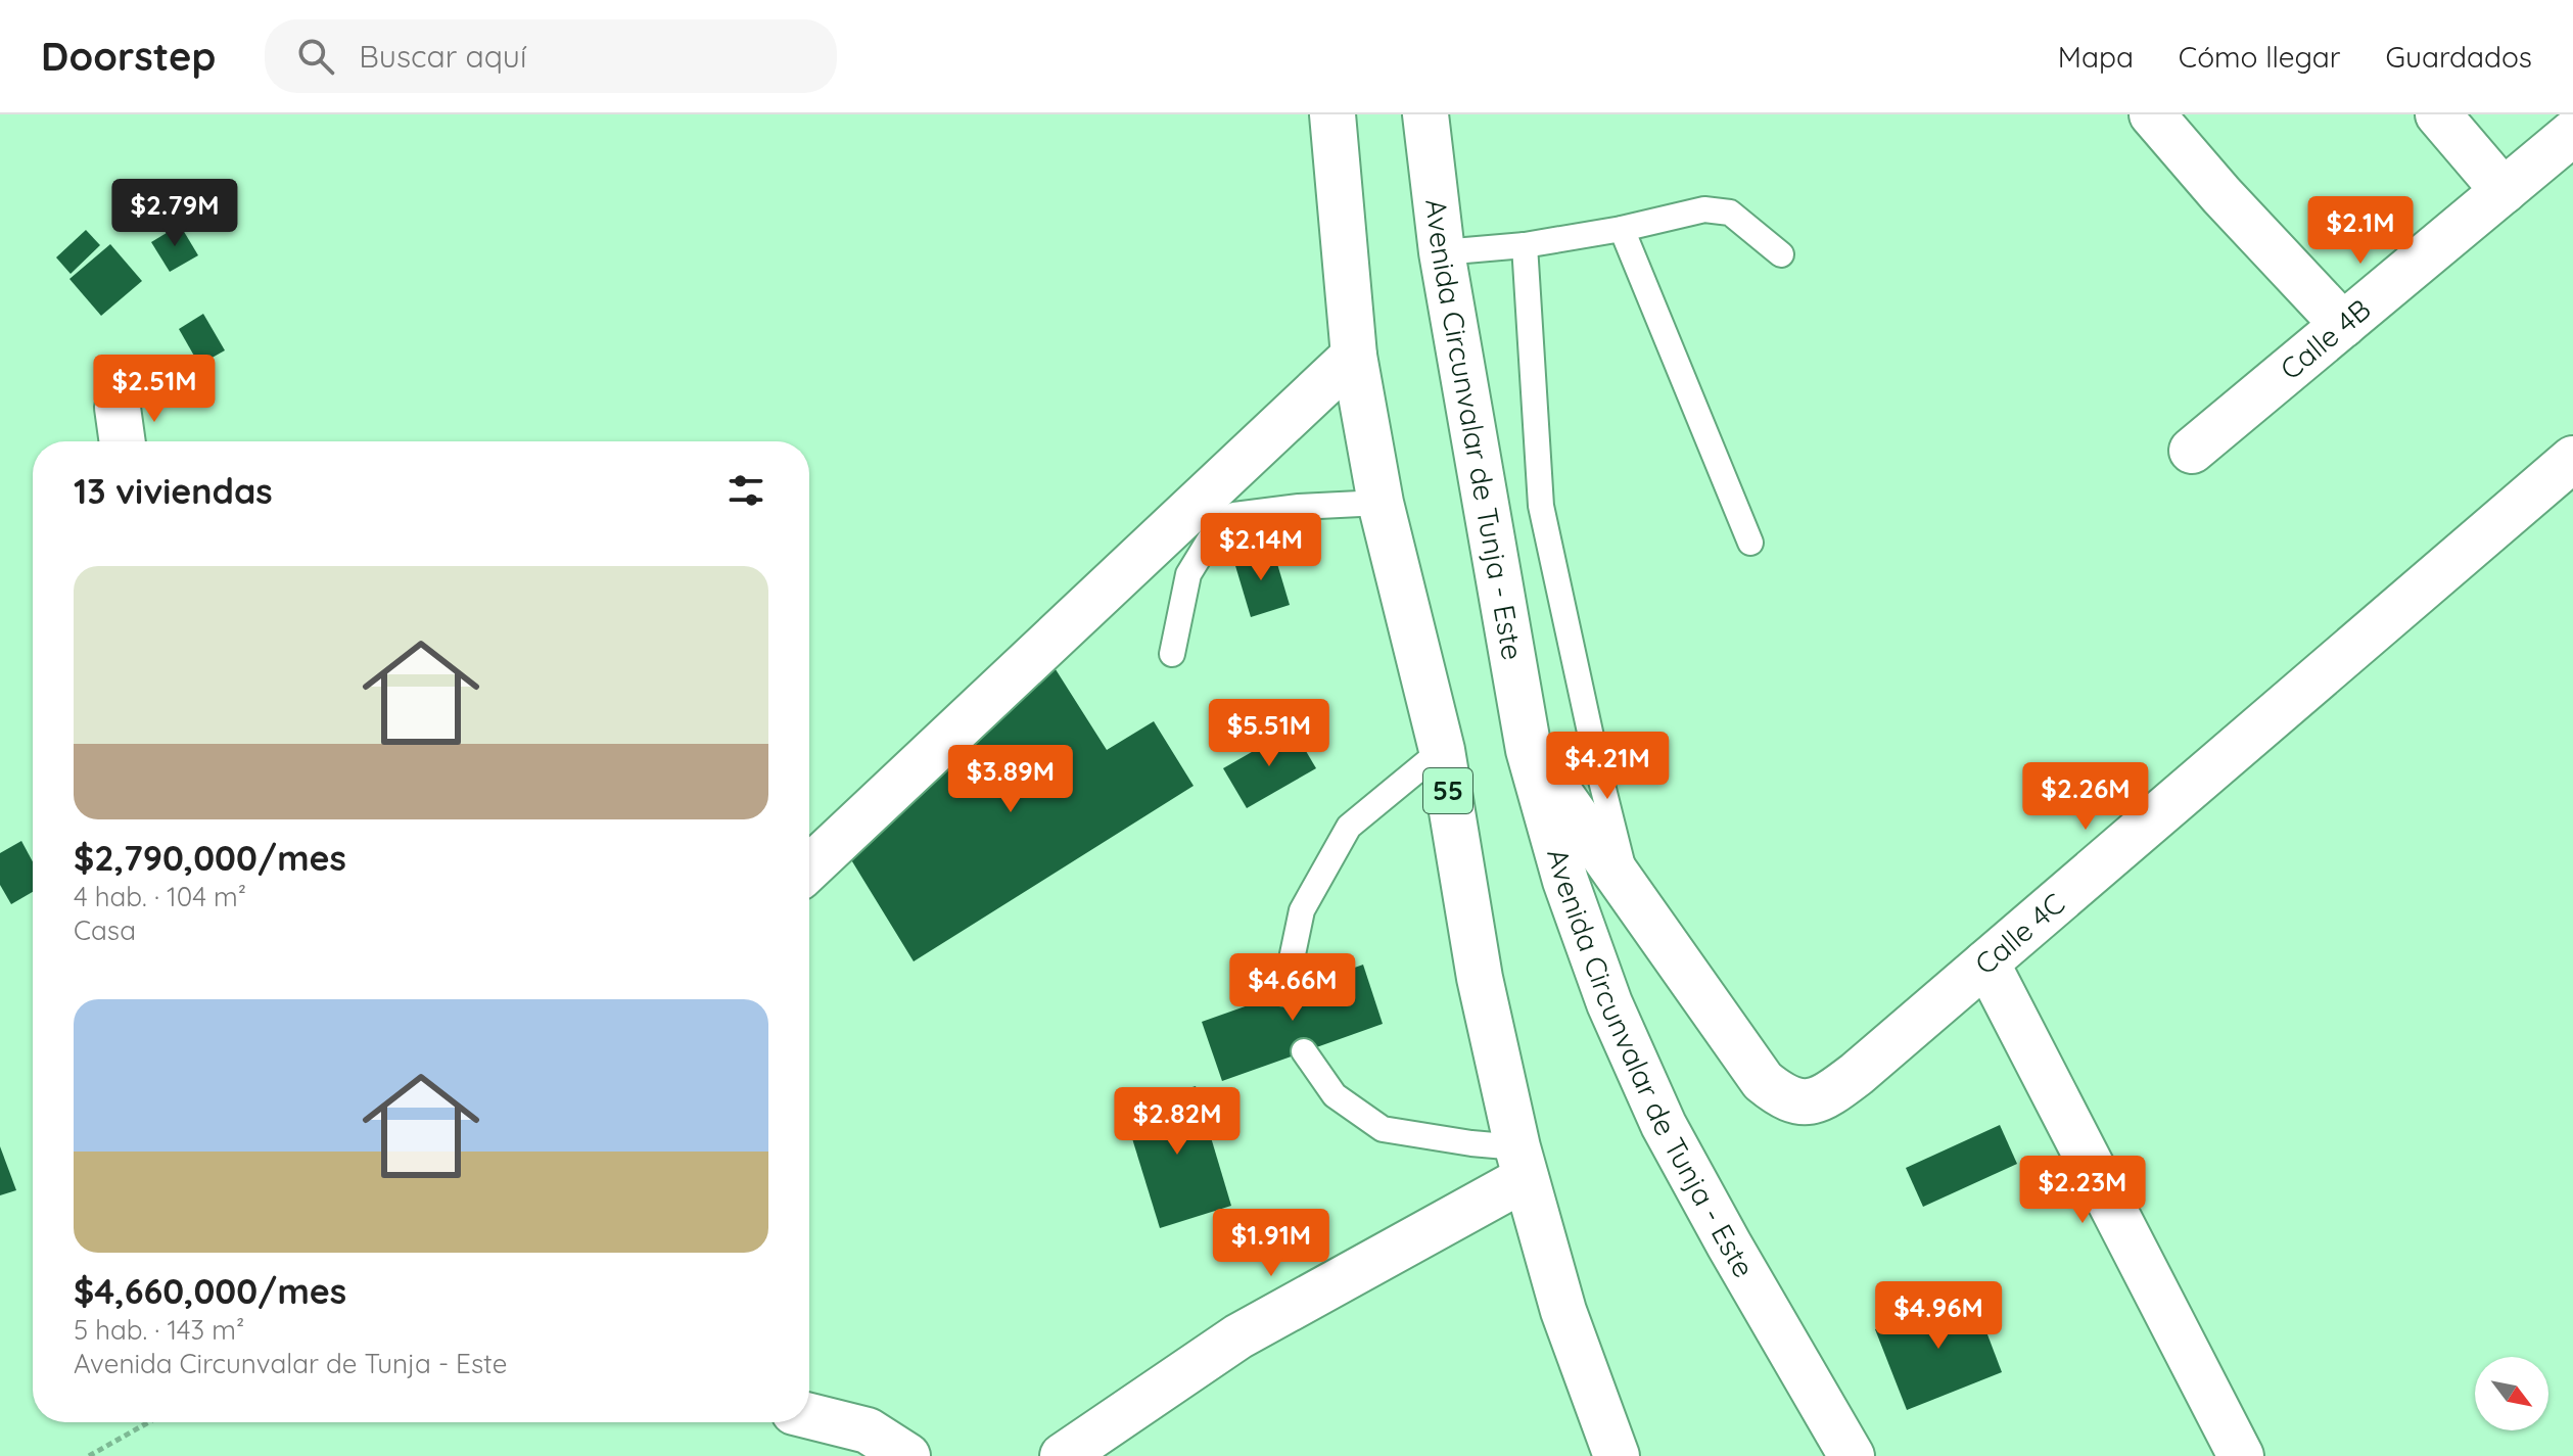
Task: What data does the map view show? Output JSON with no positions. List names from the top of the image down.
{
  "streets": {
    "main road": [
      "Calle 4B",
      "Avenida Circunvalar de Tunja - Este",
      "55",
      "Calle 4C"
    ]
  },
  "crossings": [
    ["Avenida Circunvalar de Tunja - Este", "Calle 4C"]
  ],
  "north": "bottom right",
  "page": {
    "header": "Doorstep",
    "search": "Buscar aquí",
    "nav": ["Mapa", "Cómo llegar", "Guardados"],
    "price": [
      "$2.79M",
      "$2.1M",
      "$2.51M",
      "$2.14M",
      "$5.51M",
      "$4.21M",
      "$3.89M",
      "$2.26M",
      "$4.66M",
      "$2.82M",
      "$2.23M",
      "$1.91M",
      "$4.96M"
    ],
    "heading": "13 viviendas",
    "list": [
      {
        "name": "$2,790,000/mes",
        "note": "4 hab. · 104 m² · Casa"
      },
      {
        "name": "$4,660,000/mes",
        "note": "5 hab. · 143 m² · Avenida Circunvalar de Tunja - Este"
      }
    ]
  }
}
